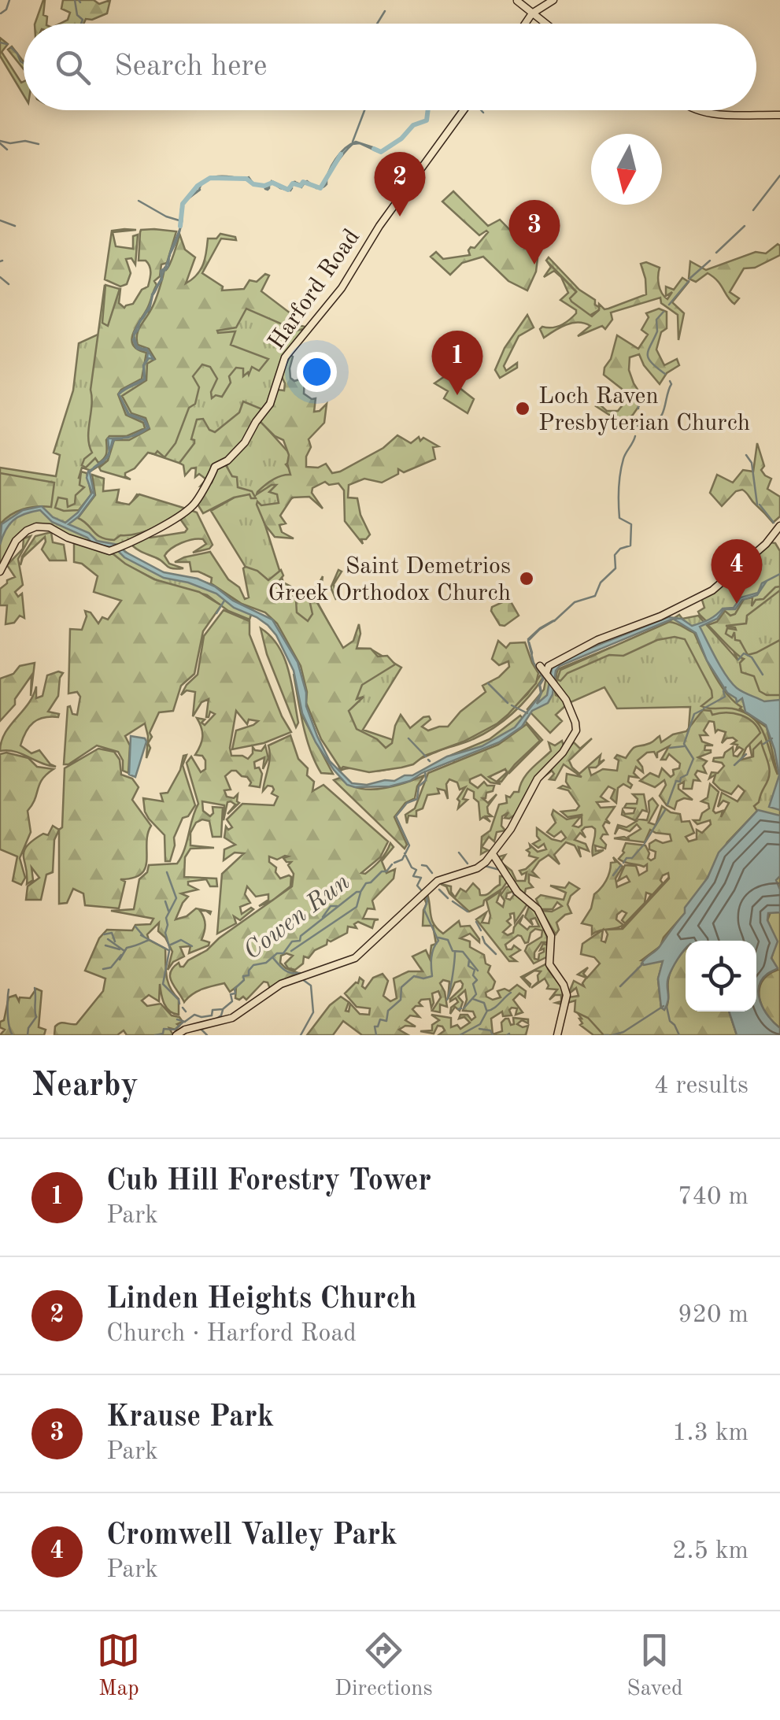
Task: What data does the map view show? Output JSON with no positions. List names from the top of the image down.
{
  "streets": {
    "main road": ["Harford Road"]
  },
  "water": ["Cowen Run"],
  "places": ["Loch Raven Presbyterian Church", "Saint Demetrios Greek Orthodox Church"],
  "north": "bottom",
  "page": {
    "search": "Search here",
    "pins": [
      "2",
      "3",
      "1",
      "4"
    ],
    "heading": ["Nearby", "4 results"],
    "list": [
      {
        "mark": "1",
        "name": "Cub Hill Forestry Tower",
        "note": "Park",
        "value": "740 m"
      },
      {
        "mark": "2",
        "name": "Linden Heights Church",
        "note": "Church · Harford Road",
        "value": "920 m"
      },
      {
        "mark": "3",
        "name": "Krause Park",
        "note": "Park",
        "value": "1.3 km"
      },
      {
        "mark": "4",
        "name": "Cromwell Valley Park",
        "note": "Park",
        "value": "2.5 km"
      }
    ],
    "nav": ["Map", "Directions", "Saved"]
  }
}
